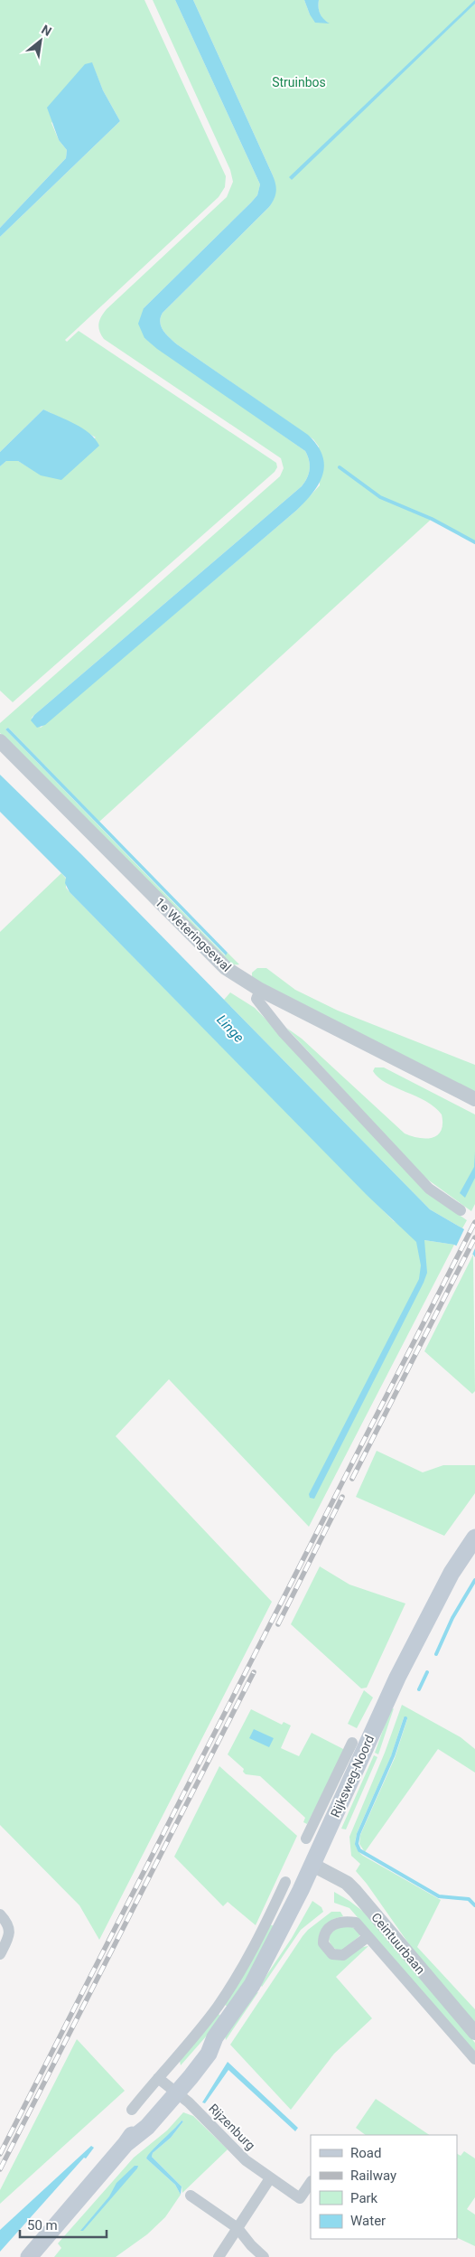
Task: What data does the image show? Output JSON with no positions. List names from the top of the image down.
{
  "streets": {
    "main road": ["Rijksweg-Noord"],
    "street": ["1e Weteringsewal", "Ceintuurbaan", "Rijzenburg"]
  },
  "crossings": [
    ["Rijksweg-Noord", "Ceintuurbaan"],
    ["Rijksweg-Noord", "Rijzenburg"]
  ],
  "water": ["Linge"],
  "parks": ["Struinbos"],
  "legend": [
    "Road",
    "Railway",
    "Park",
    "Water"
  ],
  "scale_bar": "50 m",
  "north": "top right"
}
